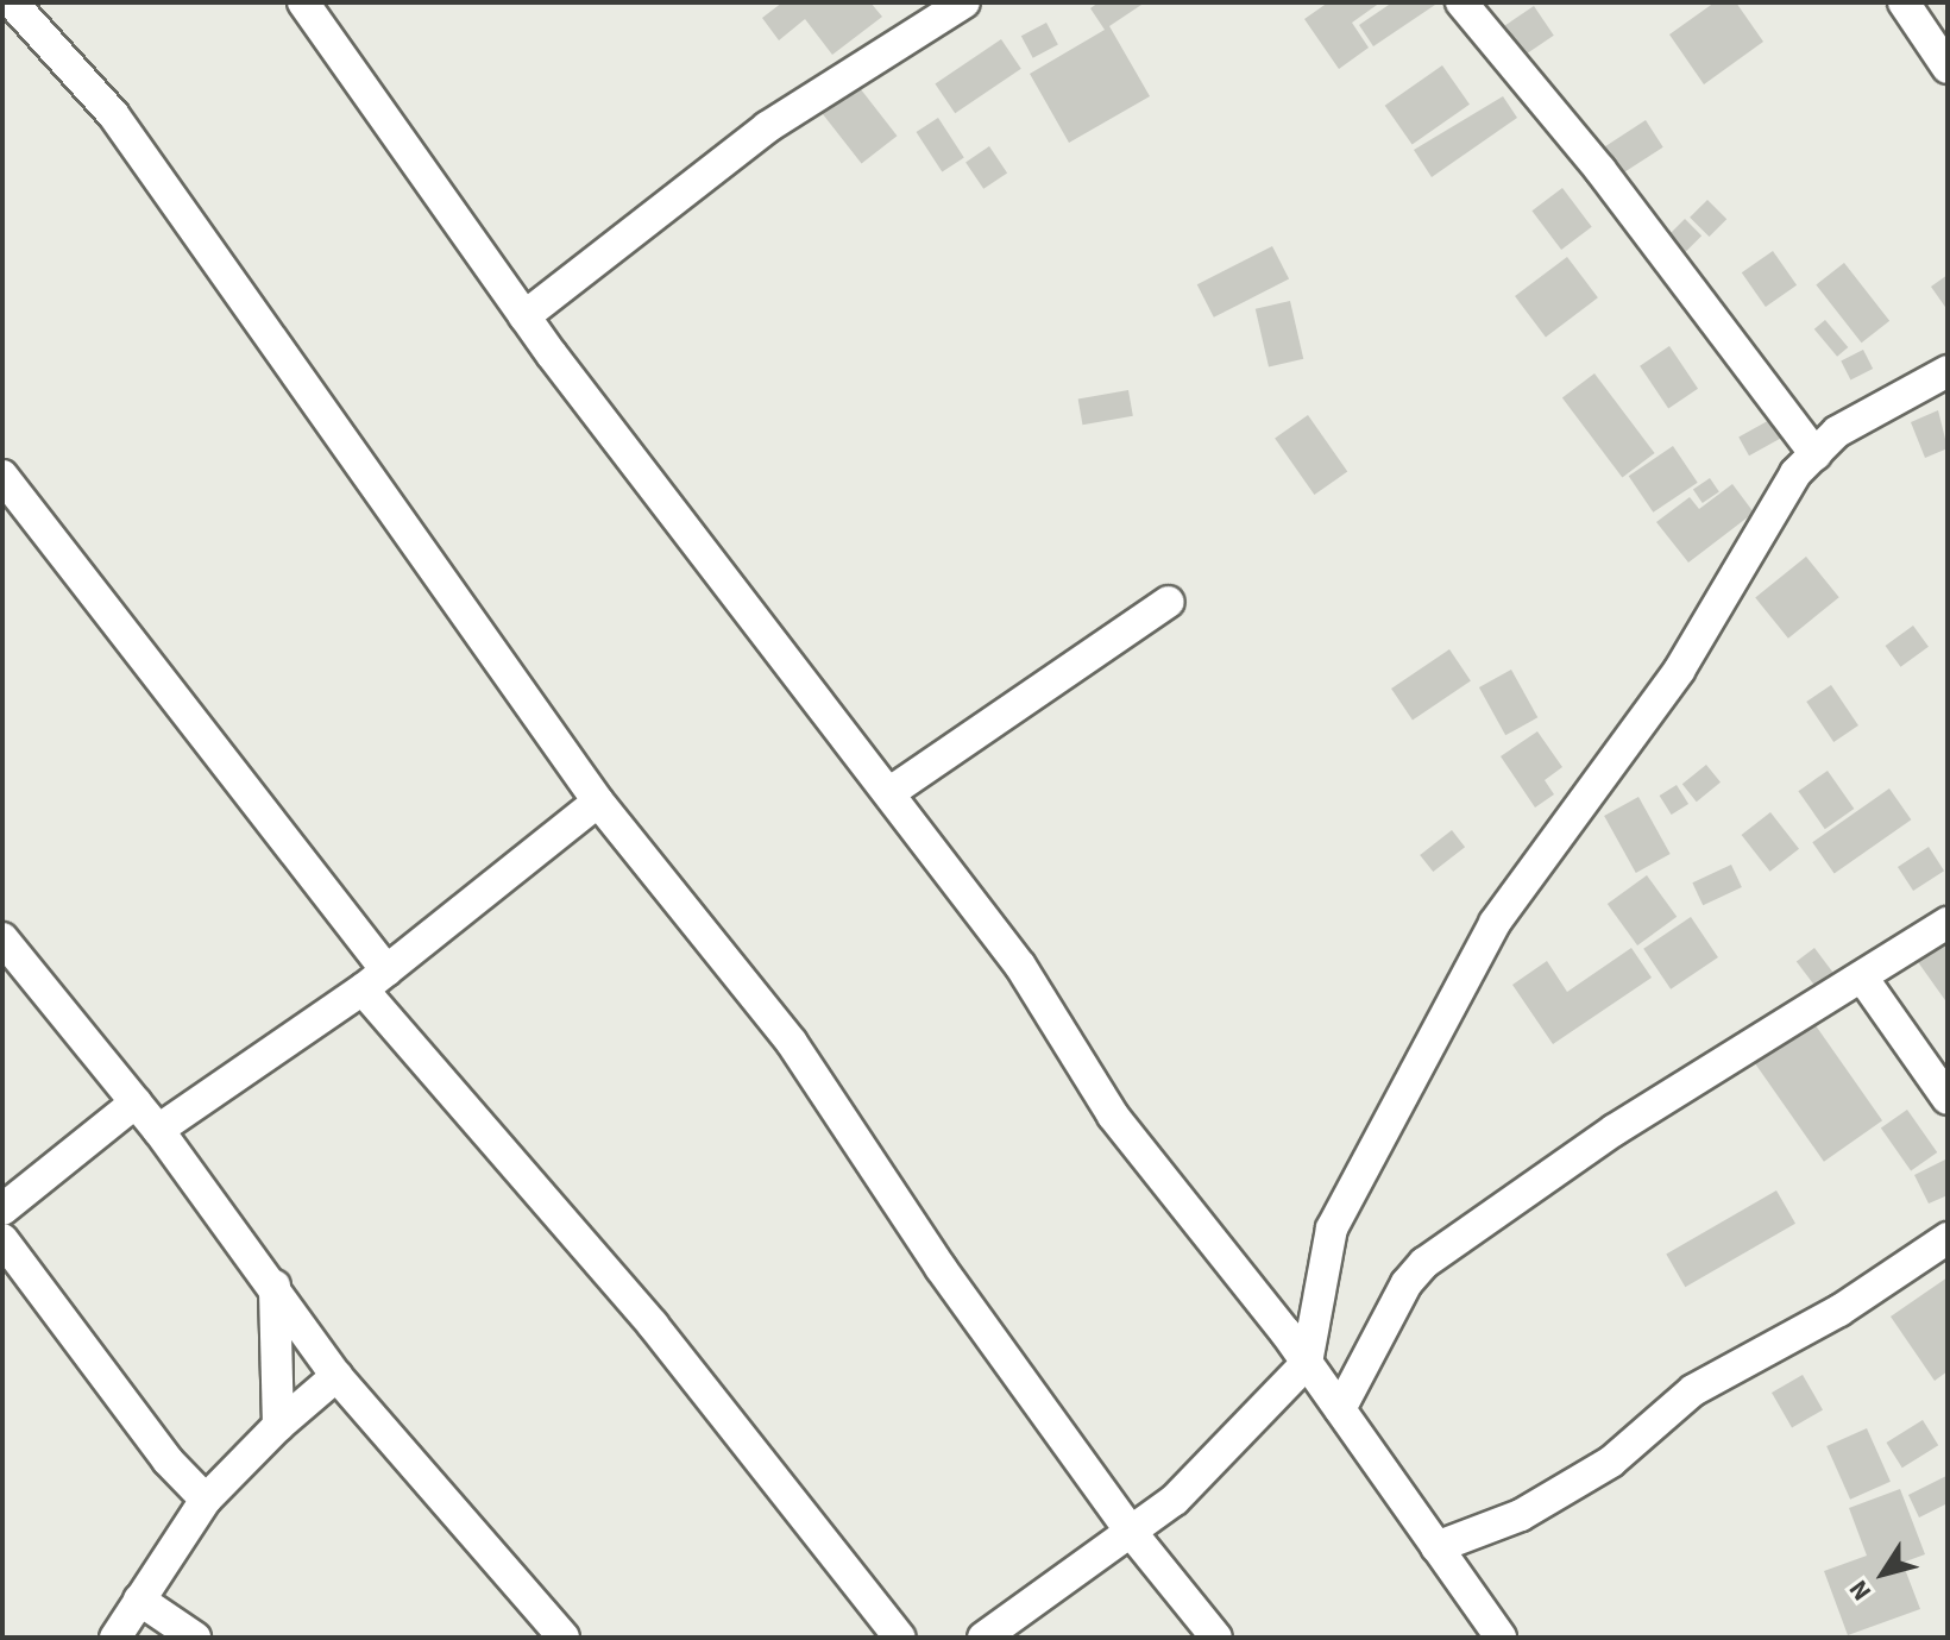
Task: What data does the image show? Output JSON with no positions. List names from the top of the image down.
{
  "north": "bottom left"
}
